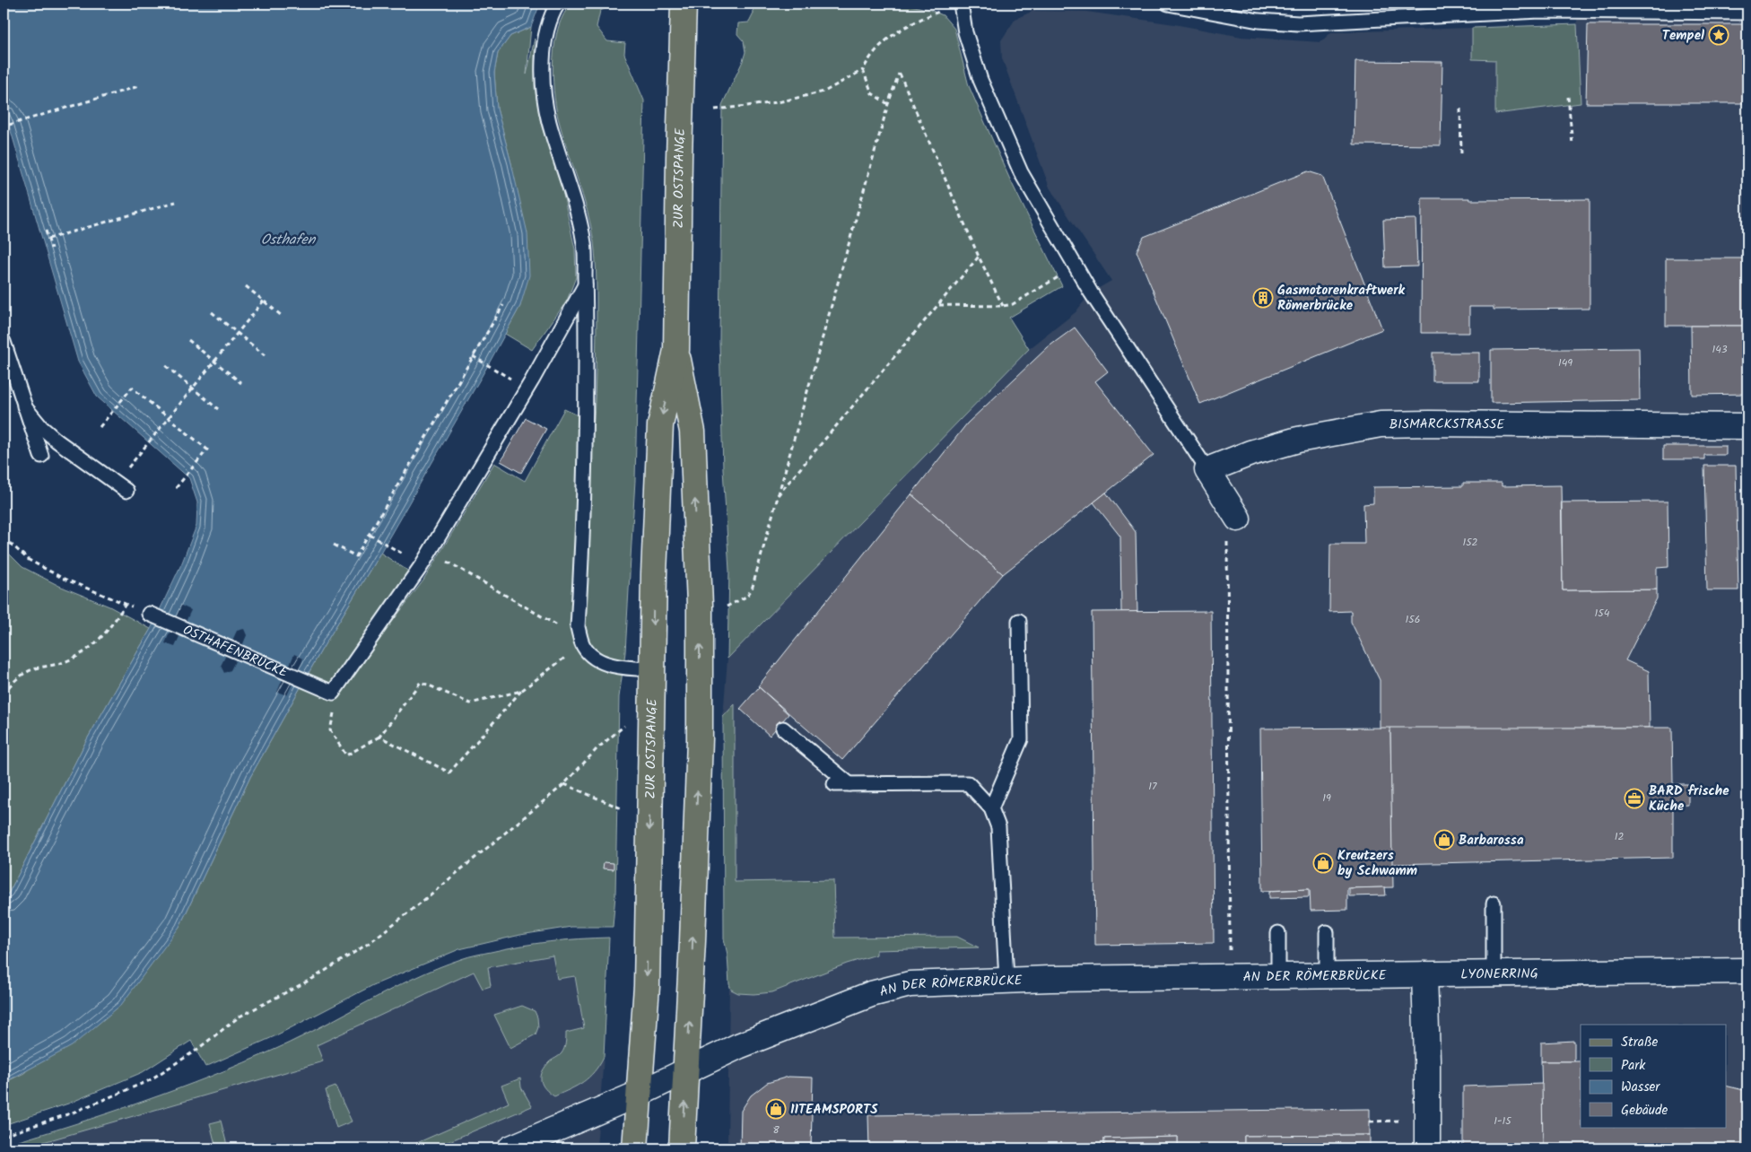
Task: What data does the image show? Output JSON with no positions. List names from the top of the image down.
{
  "streets": {
    "main road": ["ZUR OSTSPANGE"],
    "street": ["BISMARCKSTRASSE", "LYONERRING", "AN DER RÖMERBRÜCKE"],
    "lane": ["OSTHAFENBRÜCKE"]
  },
  "crossings": [
    ["ZUR OSTSPANGE", "AN DER RÖMERBRÜCKE"],
    ["LYONERRING", "AN DER RÖMERBRÜCKE"]
  ],
  "water": ["Osthafen"],
  "places": {
    "place": ["Tempel"],
    "building": ["Gasmotorenkraftwerk Römerbrücke"],
    "office": ["BARD frische Küche"],
    "shop": ["Barbarossa", "Kreutzers by Schwamm", "11TEAMSPORTS"]
  },
  "house_numbers": [
    "143",
    "149",
    "152",
    "154",
    "156",
    "17",
    "19",
    "12",
    "1-15",
    "8"
  ],
  "legend": [
    "Straße",
    "Park",
    "Wasser",
    "Gebäude"
  ]
}
